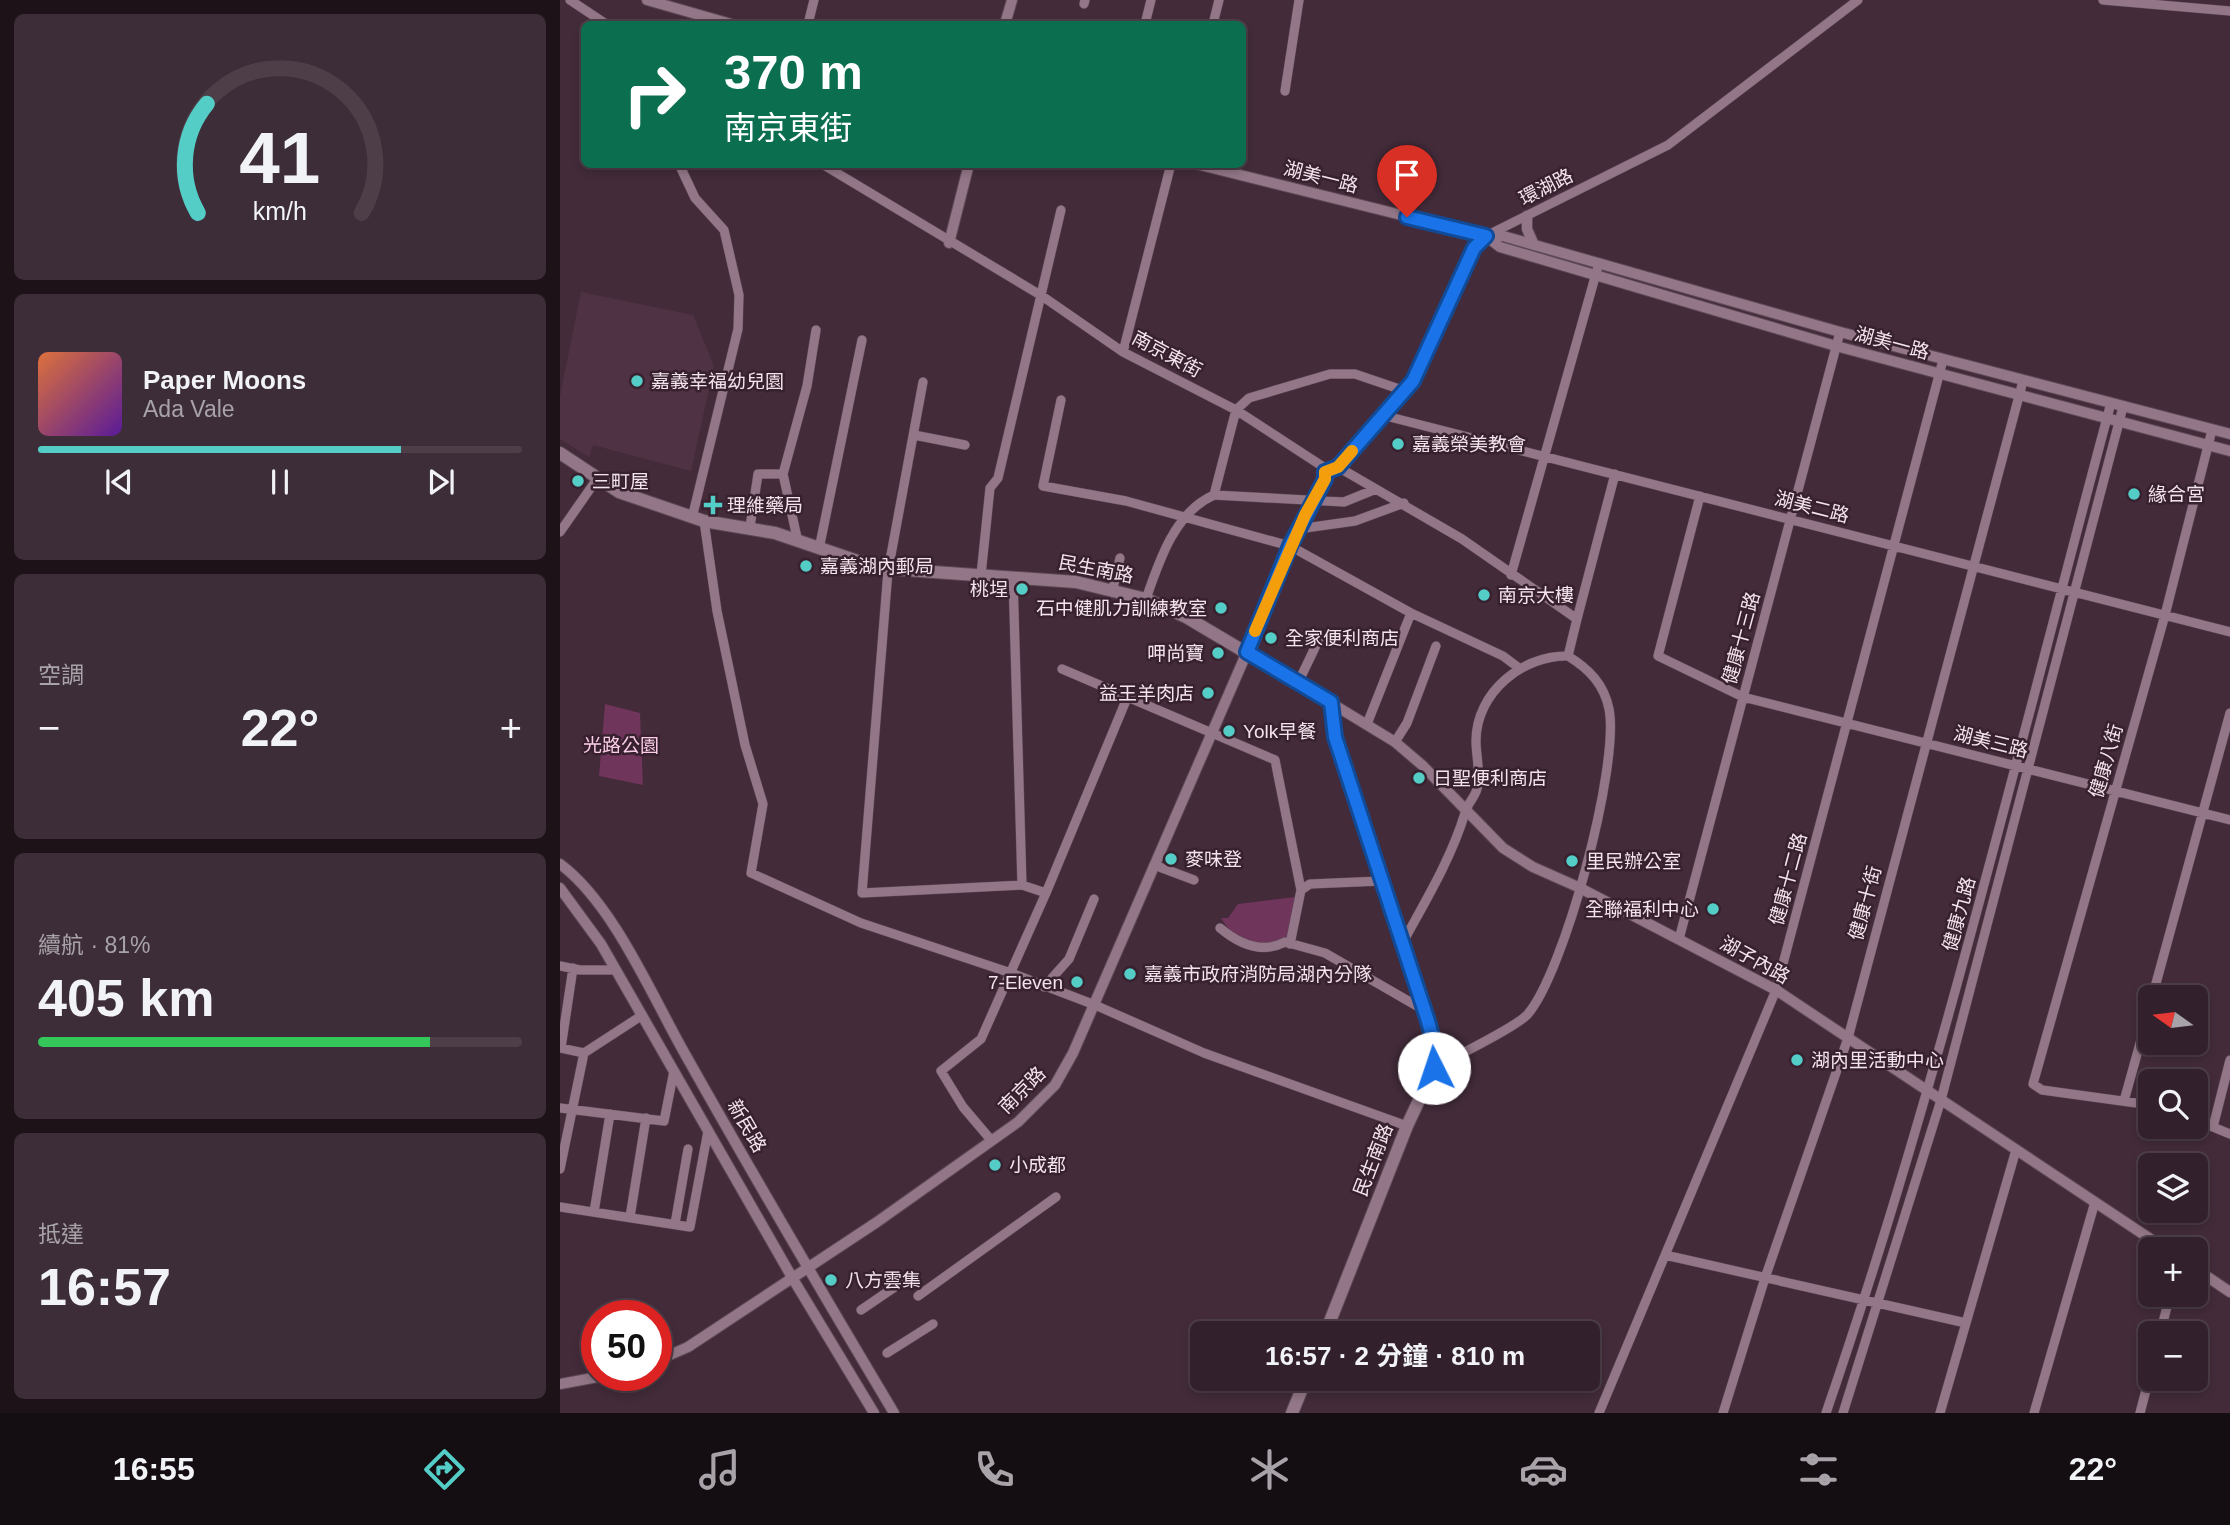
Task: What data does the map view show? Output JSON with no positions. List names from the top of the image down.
{
  "streets": {
    "main road": ["民生南路"],
    "street": [
      "湖美一路",
      "環湖路",
      "南京東街",
      "湖美二路",
      "健康十三路",
      "湖美三路",
      "健康八街",
      "健康十二路",
      "健康十街",
      "健康九路",
      "湖子內路",
      "南京路",
      "新民路"
    ]
  },
  "crossings": [
    ["湖美一路", "環湖路"],
    ["湖美一路", "健康十三路"],
    ["湖美一路", "健康八街"],
    ["湖美一路", "健康十二路"],
    ["湖美一路", "健康十街"],
    ["湖美一路", "健康九路"],
    ["環湖路", "南京東街"],
    ["環湖路", "湖美二路"],
    ["湖美二路", "健康十三路"],
    ["湖美二路", "湖美三路"],
    ["湖美二路", "健康八街"],
    ["湖美二路", "健康十二路"],
    ["湖美二路", "健康十街"],
    ["湖美二路", "健康九路"],
    ["民生南路", "湖子內路"],
    ["民生南路", "南京路"],
    ["健康十三路", "湖美三路"],
    ["健康十三路", "湖子內路"],
    ["湖美三路", "健康八街"],
    ["湖美三路", "健康十二路"],
    ["湖美三路", "健康十街"],
    ["湖美三路", "健康九路"],
    ["健康十二路", "湖子內路"],
    ["健康十街", "湖子內路"],
    ["健康九路", "湖子內路"],
    ["南京路", "新民路"]
  ],
  "parks": ["光路公園"],
  "places": {
    "other": [
      "嘉義幸福幼兒園",
      "嘉義榮美教會",
      "三町屋",
      "緣合宮",
      "嘉義湖內郵局",
      "桃埕",
      "南京大樓",
      "石中健肌力訓練教室",
      "全家便利商店",
      "呷尚寶",
      "益王羊肉店",
      "Yolk早餐",
      "日聖便利商店",
      "麥味登",
      "里民辦公室",
      "全聯福利中心",
      "嘉義市政府消防局湖內分隊",
      "7-Eleven",
      "湖內里活動中心",
      "小成都",
      "八方雲集"
    ],
    "health": ["理維藥局"]
  },
  "north": "left",
  "page": {
    "turn": ["370 m", "南京東街"],
    "song": ["Paper Moons", "Ada Vale"],
    "tile": [
      "空調",
      ["續航 · 81%", "405 km"],
      ["抵達", "16:57"]
    ],
    "heat": ["−", "22°", "+"],
    "map_buttons": ["+", "−"],
    "limit": "50",
    "trip": "16:57 · 2 分鐘 · 810 m",
    "tabs": ["16:55", "22°"],
    "gauge": ["41", "km/h"]
  }
}
